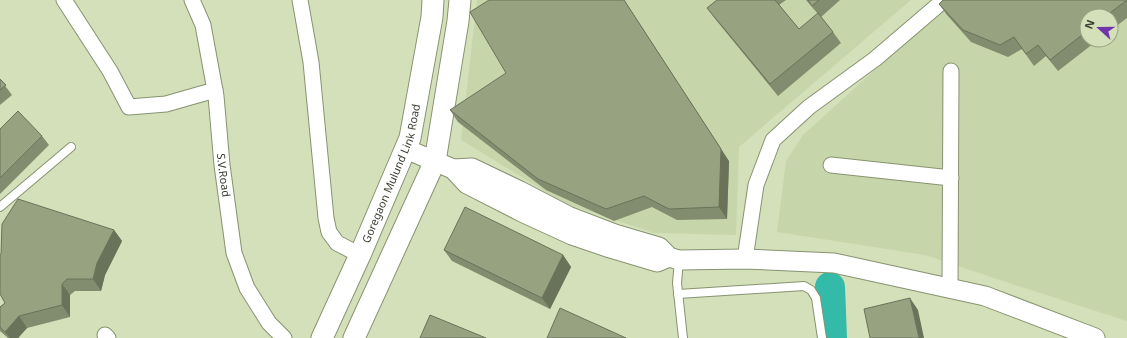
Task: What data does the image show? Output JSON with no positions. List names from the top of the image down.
{
  "streets": {
    "main road": ["Goregaon Mulund Link Road"],
    "street": ["S.V.Road"]
  },
  "north": "left"
}
